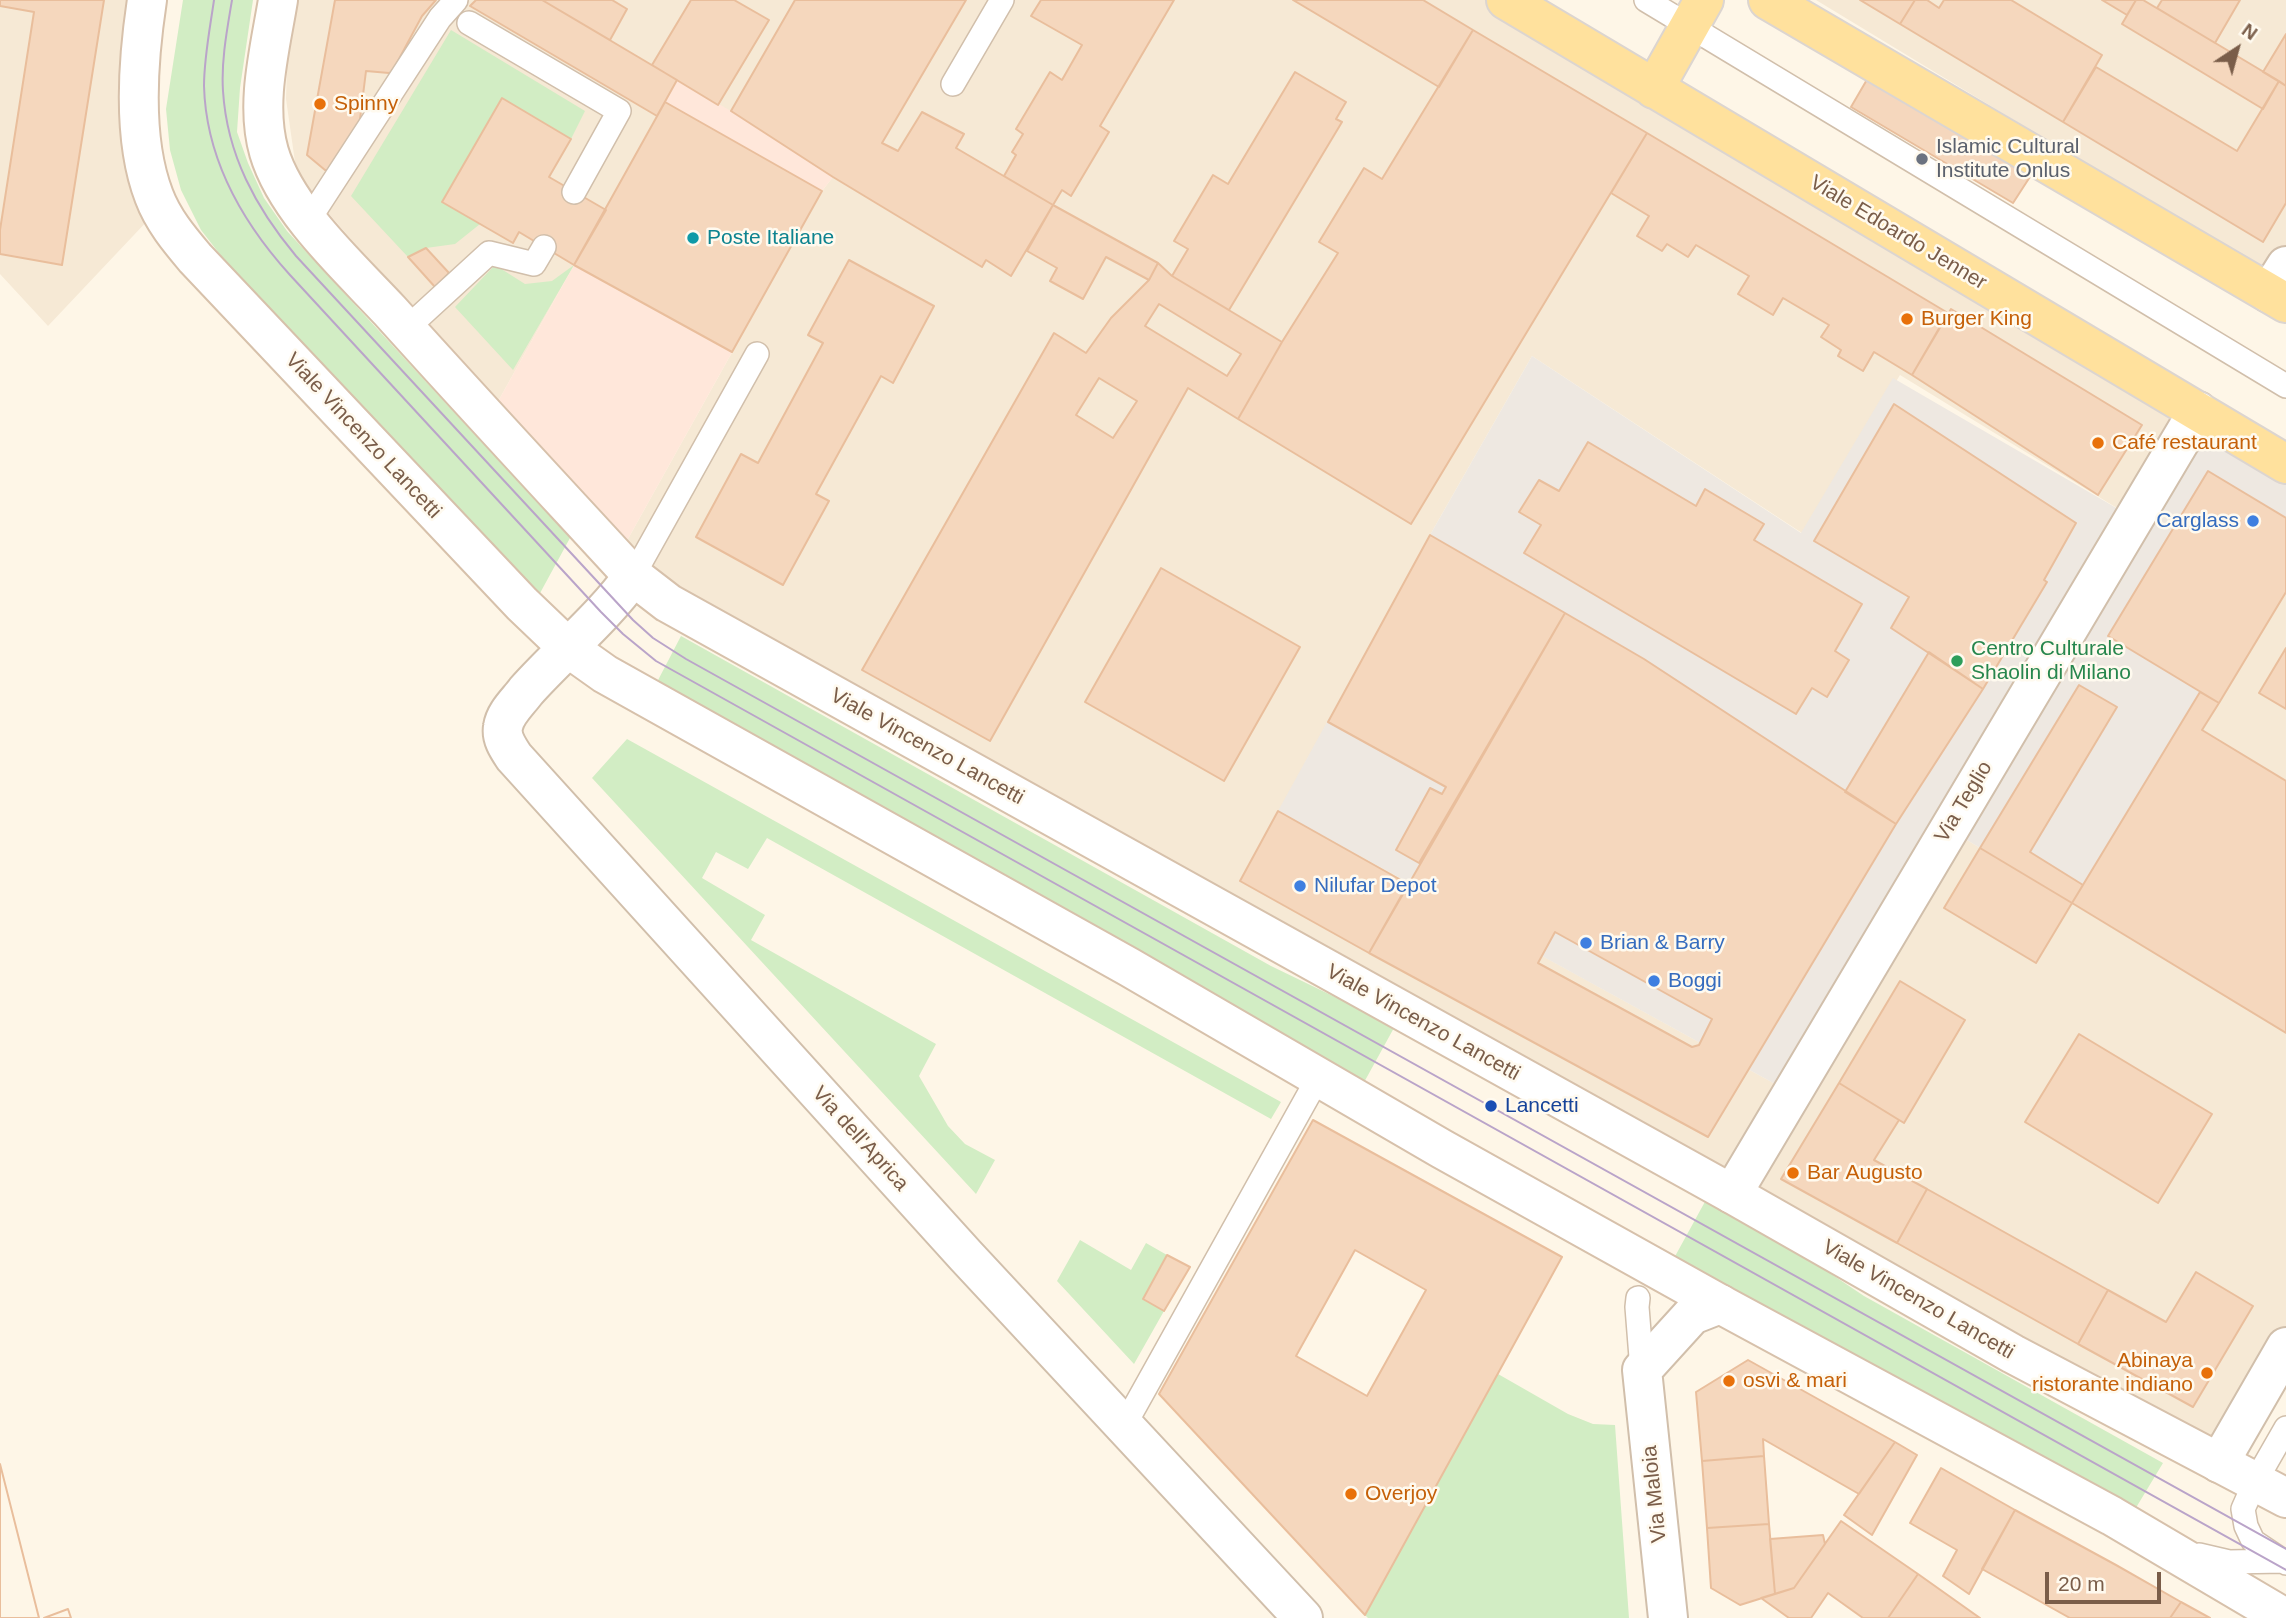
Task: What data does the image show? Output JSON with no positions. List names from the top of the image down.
{
  "streets": {
    "main road": [
      "Viale Edoardo Jenner",
      "Viale Vincenzo Lancetti",
      "Via Teglio",
      "Via dell'Aprica",
      "Via Maloia"
    ]
  },
  "crossings": [
    ["Viale Edoardo Jenner", "Via Teglio"],
    ["Viale Vincenzo Lancetti", "Via Teglio"],
    ["Viale Vincenzo Lancetti", "Via dell'Aprica"]
  ],
  "places": [
    "Spinny",
    "Islamic Cultural Institute Onlus",
    "Poste Italiane",
    "Burger King",
    "Café restaurant",
    "Carglass",
    "Centro Culturale Shaolin di Milano",
    "Nilufar Depot",
    "Brian & Barry",
    "Boggi",
    "Lancetti",
    "Bar Augusto",
    "Abinaya ristorante indiano",
    "osvi & mari",
    "Overjoy"
  ],
  "scale_bar": "20 m",
  "north": "top right"
}
